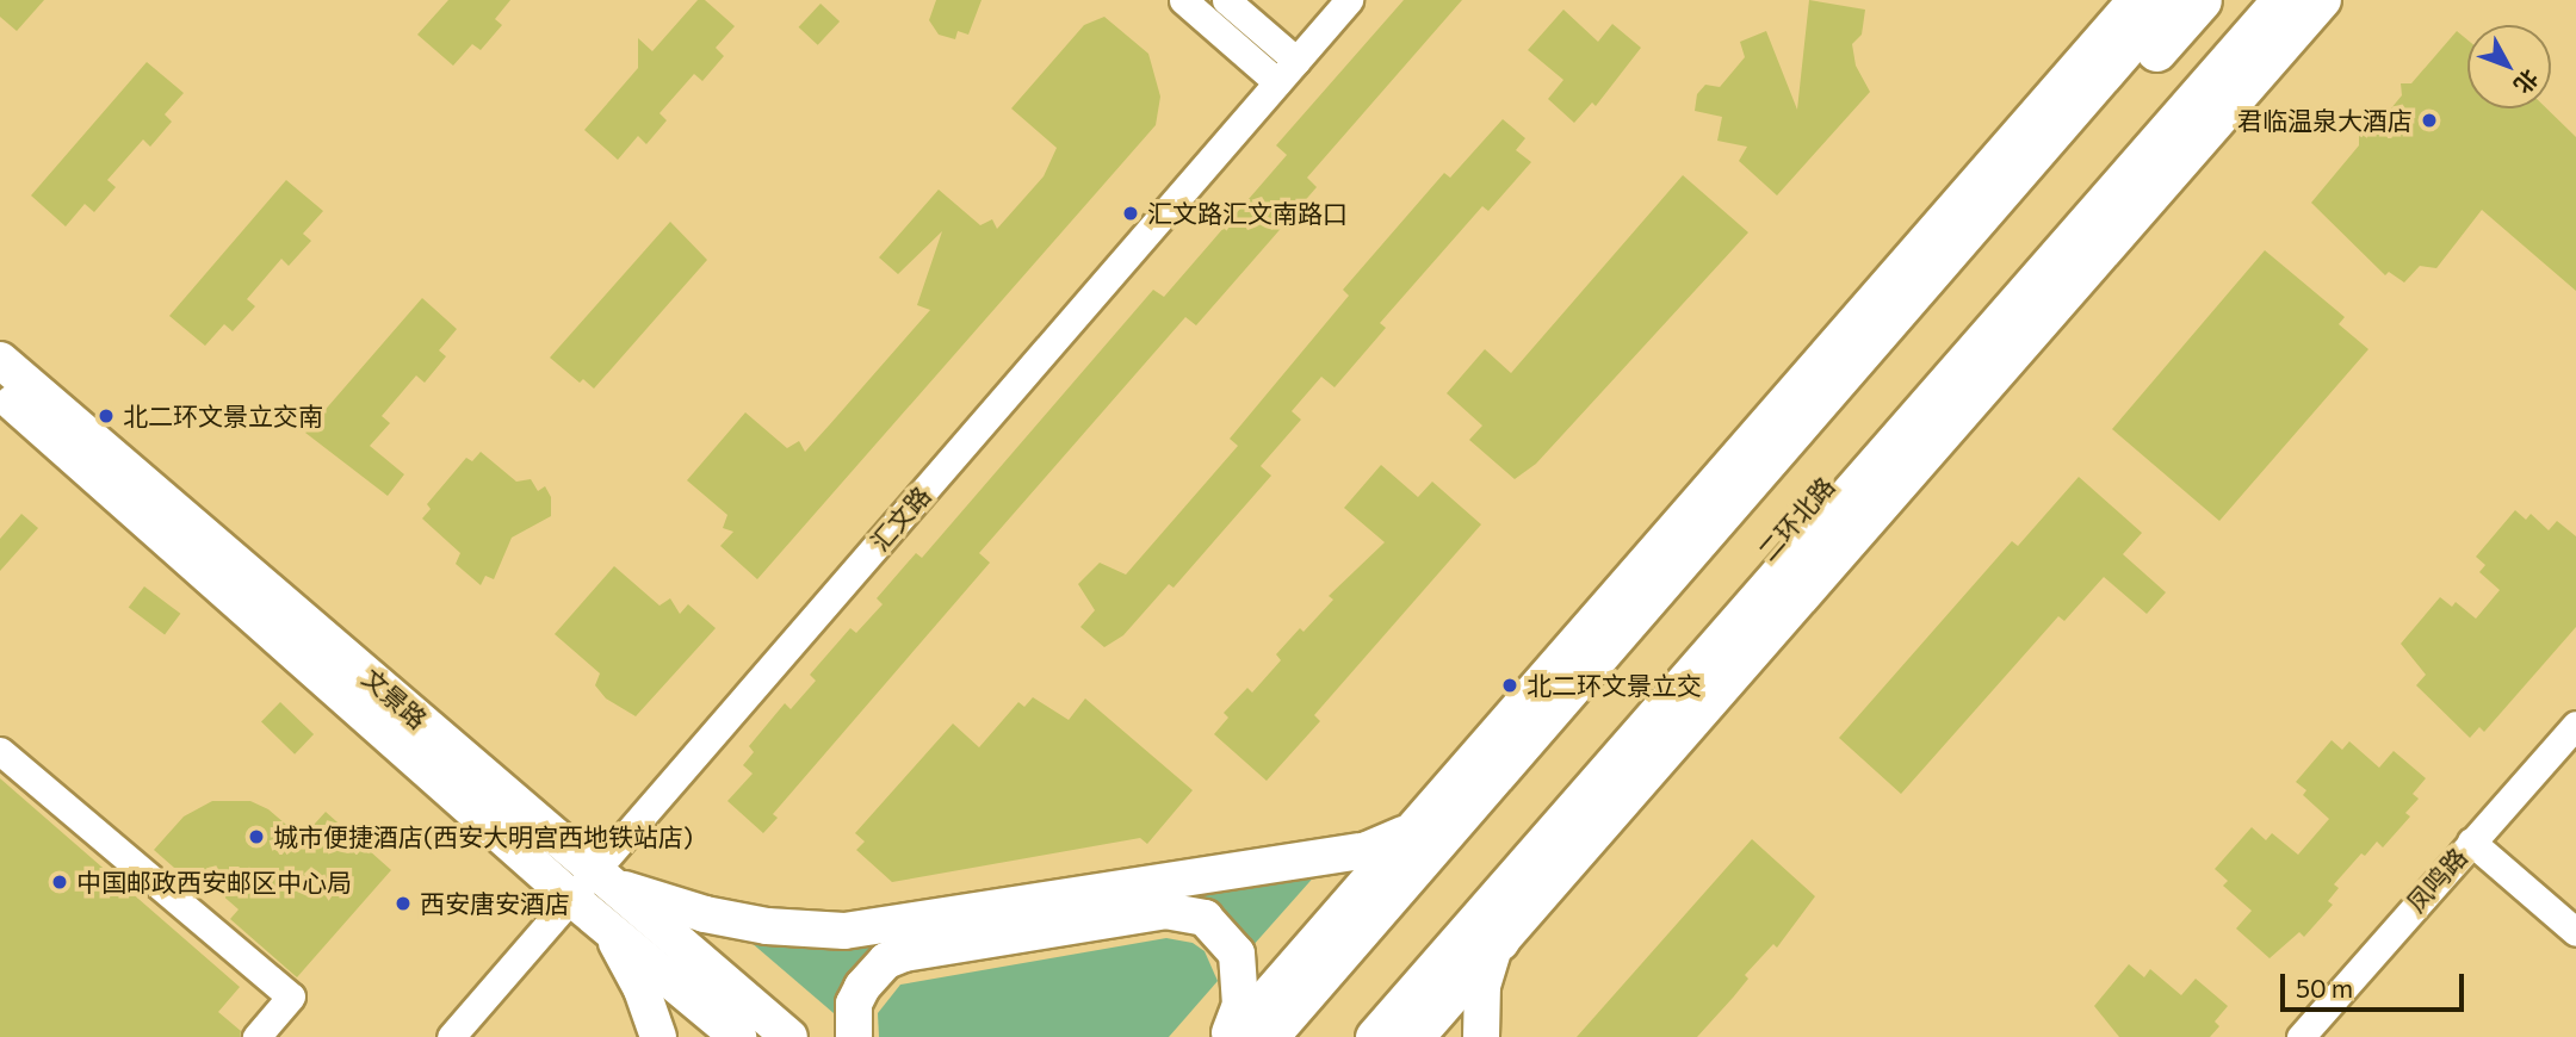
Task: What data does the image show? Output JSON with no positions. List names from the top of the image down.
{
  "streets": {
    "highway": ["二环北路"],
    "main road": ["文景路"],
    "street": ["汇文路", "凤鸣路"]
  },
  "crossings": [
    ["汇文路", "文景路"]
  ],
  "places": [
    "君临温泉大酒店",
    "汇文路汇文南路口",
    "北二环文景立交南",
    "北二环文景立交",
    "城市便捷酒店(西安大明宫西地铁站店)",
    "中国邮政西安邮区中心局",
    "西安唐安酒店"
  ],
  "scale_bar": "50 m",
  "north": "bottom right"
}
